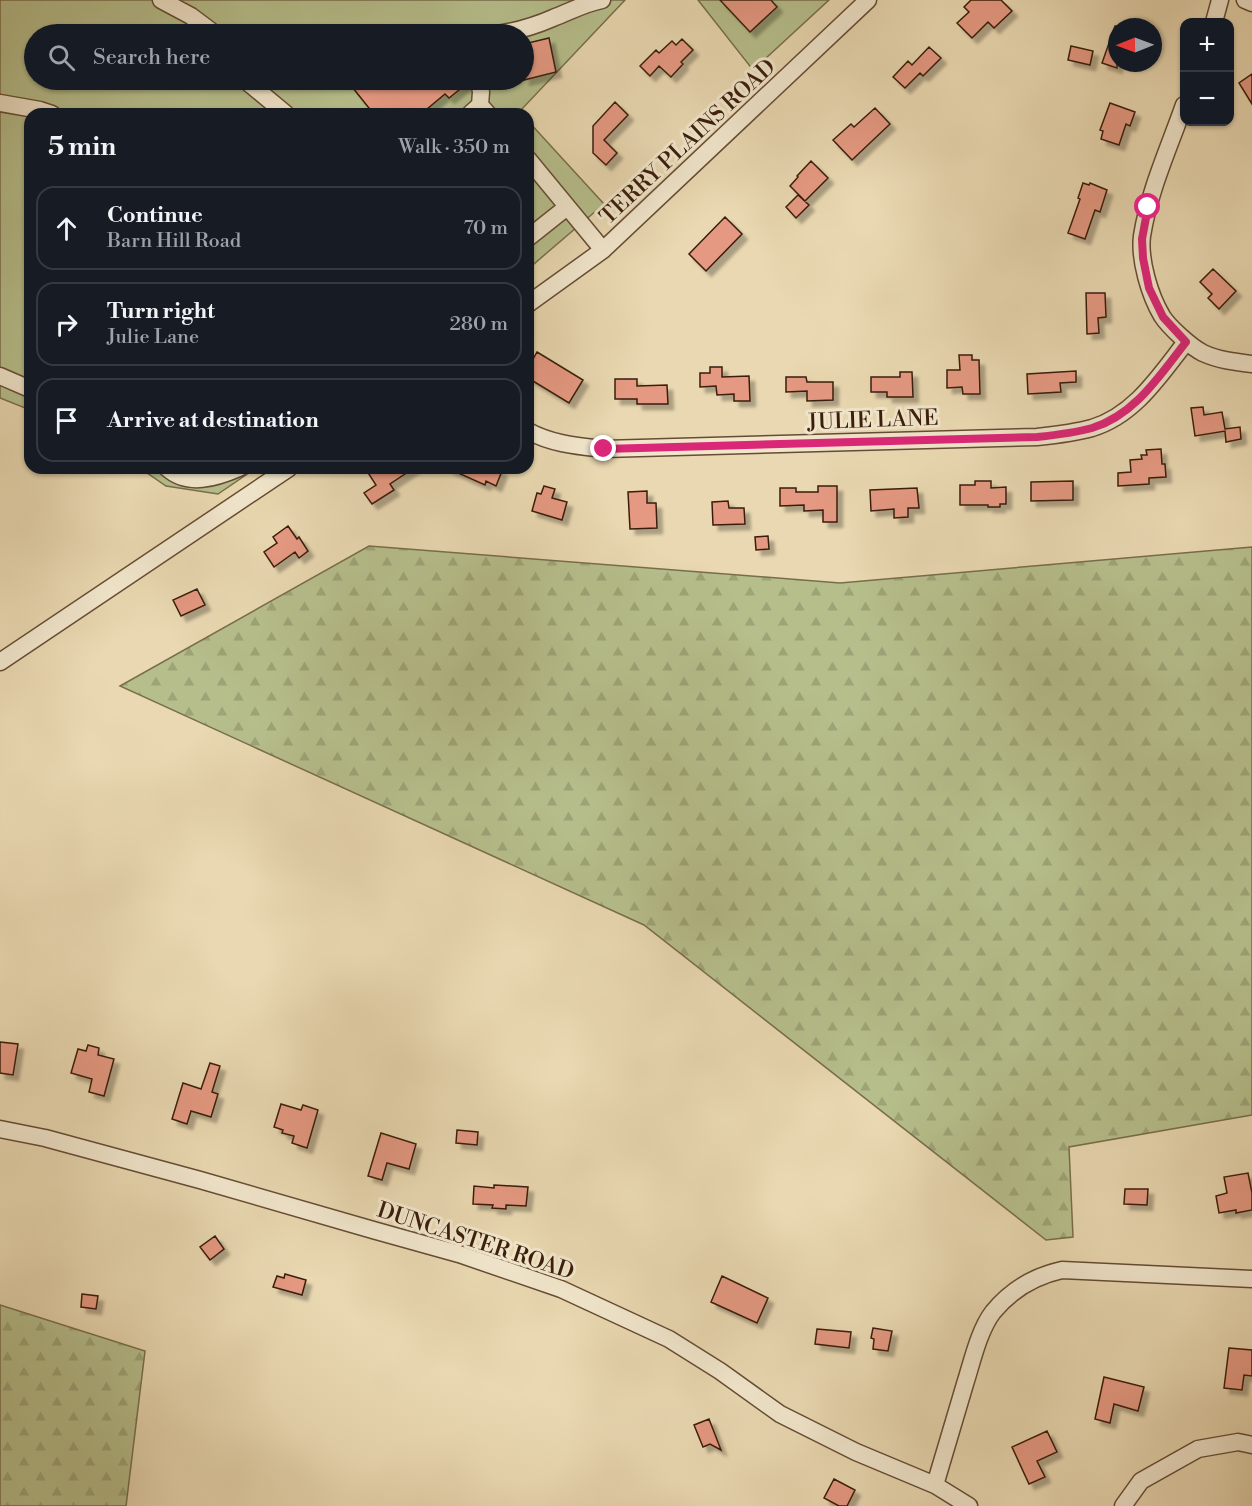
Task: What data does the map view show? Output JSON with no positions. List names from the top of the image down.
{
  "streets": {
    "street": ["TERRY PLAINS ROAD", "JULIE LANE", "DUNCASTER ROAD"]
  },
  "north": "left",
  "page": {
    "map_buttons": ["+", "−"],
    "search": "Search here",
    "heading": ["5 min", "Walk · 350 m"],
    "list": [
      ["Continue", "Barn Hill Road", "70 m"],
      ["Turn right", "Julie Lane", "280 m"],
      "Arrive at destination"
    ]
  }
}
